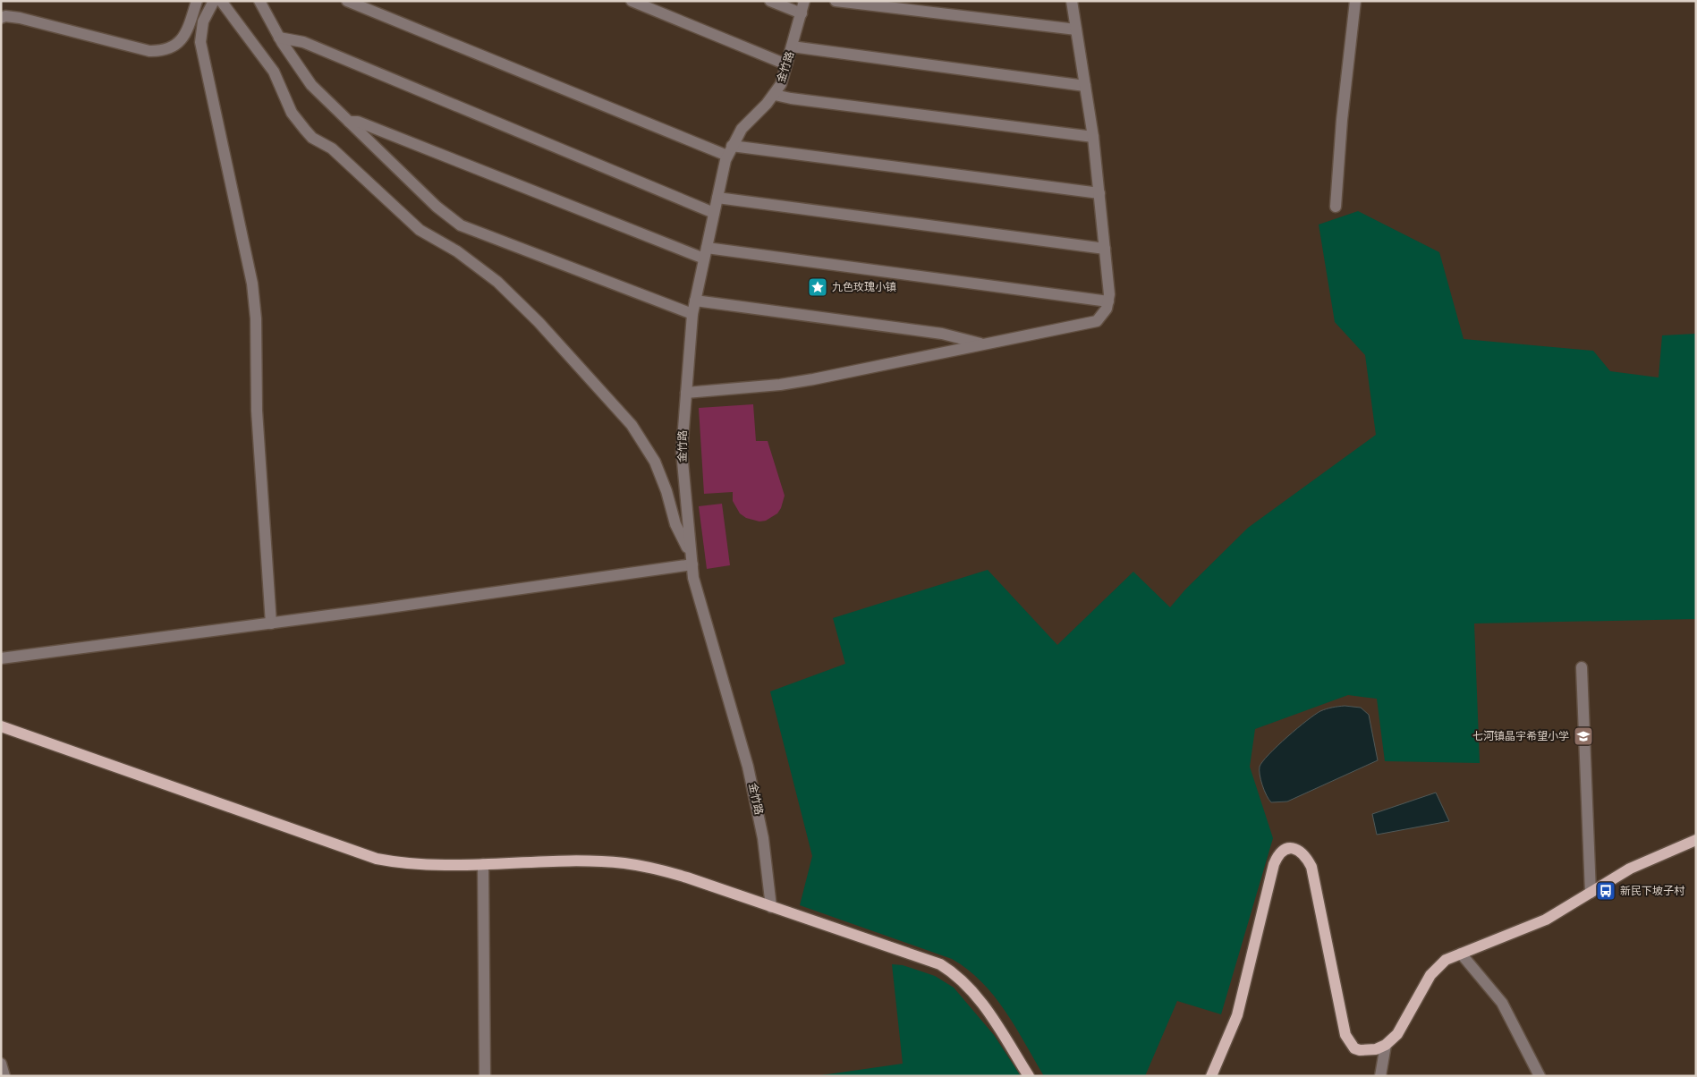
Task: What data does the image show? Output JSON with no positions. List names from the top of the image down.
{
  "streets": {
    "street": ["金竹路"]
  },
  "places": {
    "place": ["九色玫瑰小镇"],
    "school or university": ["七河镇晶宇希望小学"],
    "bus stop": ["新民下坡子村"]
  }
}
